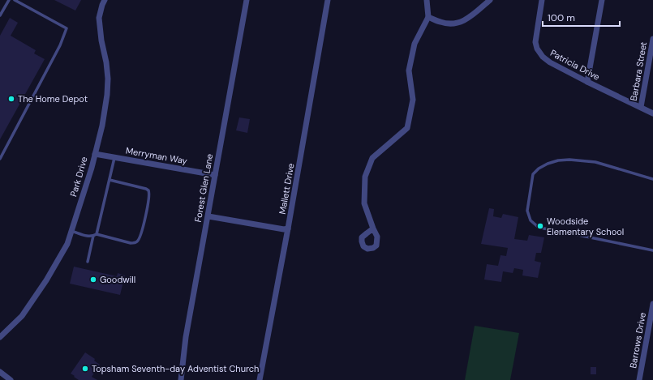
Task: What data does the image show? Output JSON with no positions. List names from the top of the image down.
{
  "streets": {
    "street": [
      "Patricia Drive",
      "Barbara Street",
      "Merryman Way",
      "Park Drive",
      "Forest Glen Lane",
      "Mallett Drive",
      "Barrows Drive"
    ]
  },
  "crossings": [
    ["Patricia Drive", "Barbara Street"],
    ["Merryman Way", "Park Drive"],
    ["Merryman Way", "Forest Glen Lane"]
  ],
  "places": [
    "The Home Depot",
    "Woodside Elementary School",
    "Goodwill",
    "Topsham Seventh-day Adventist Church"
  ],
  "scale_bar": "100 m"
}
